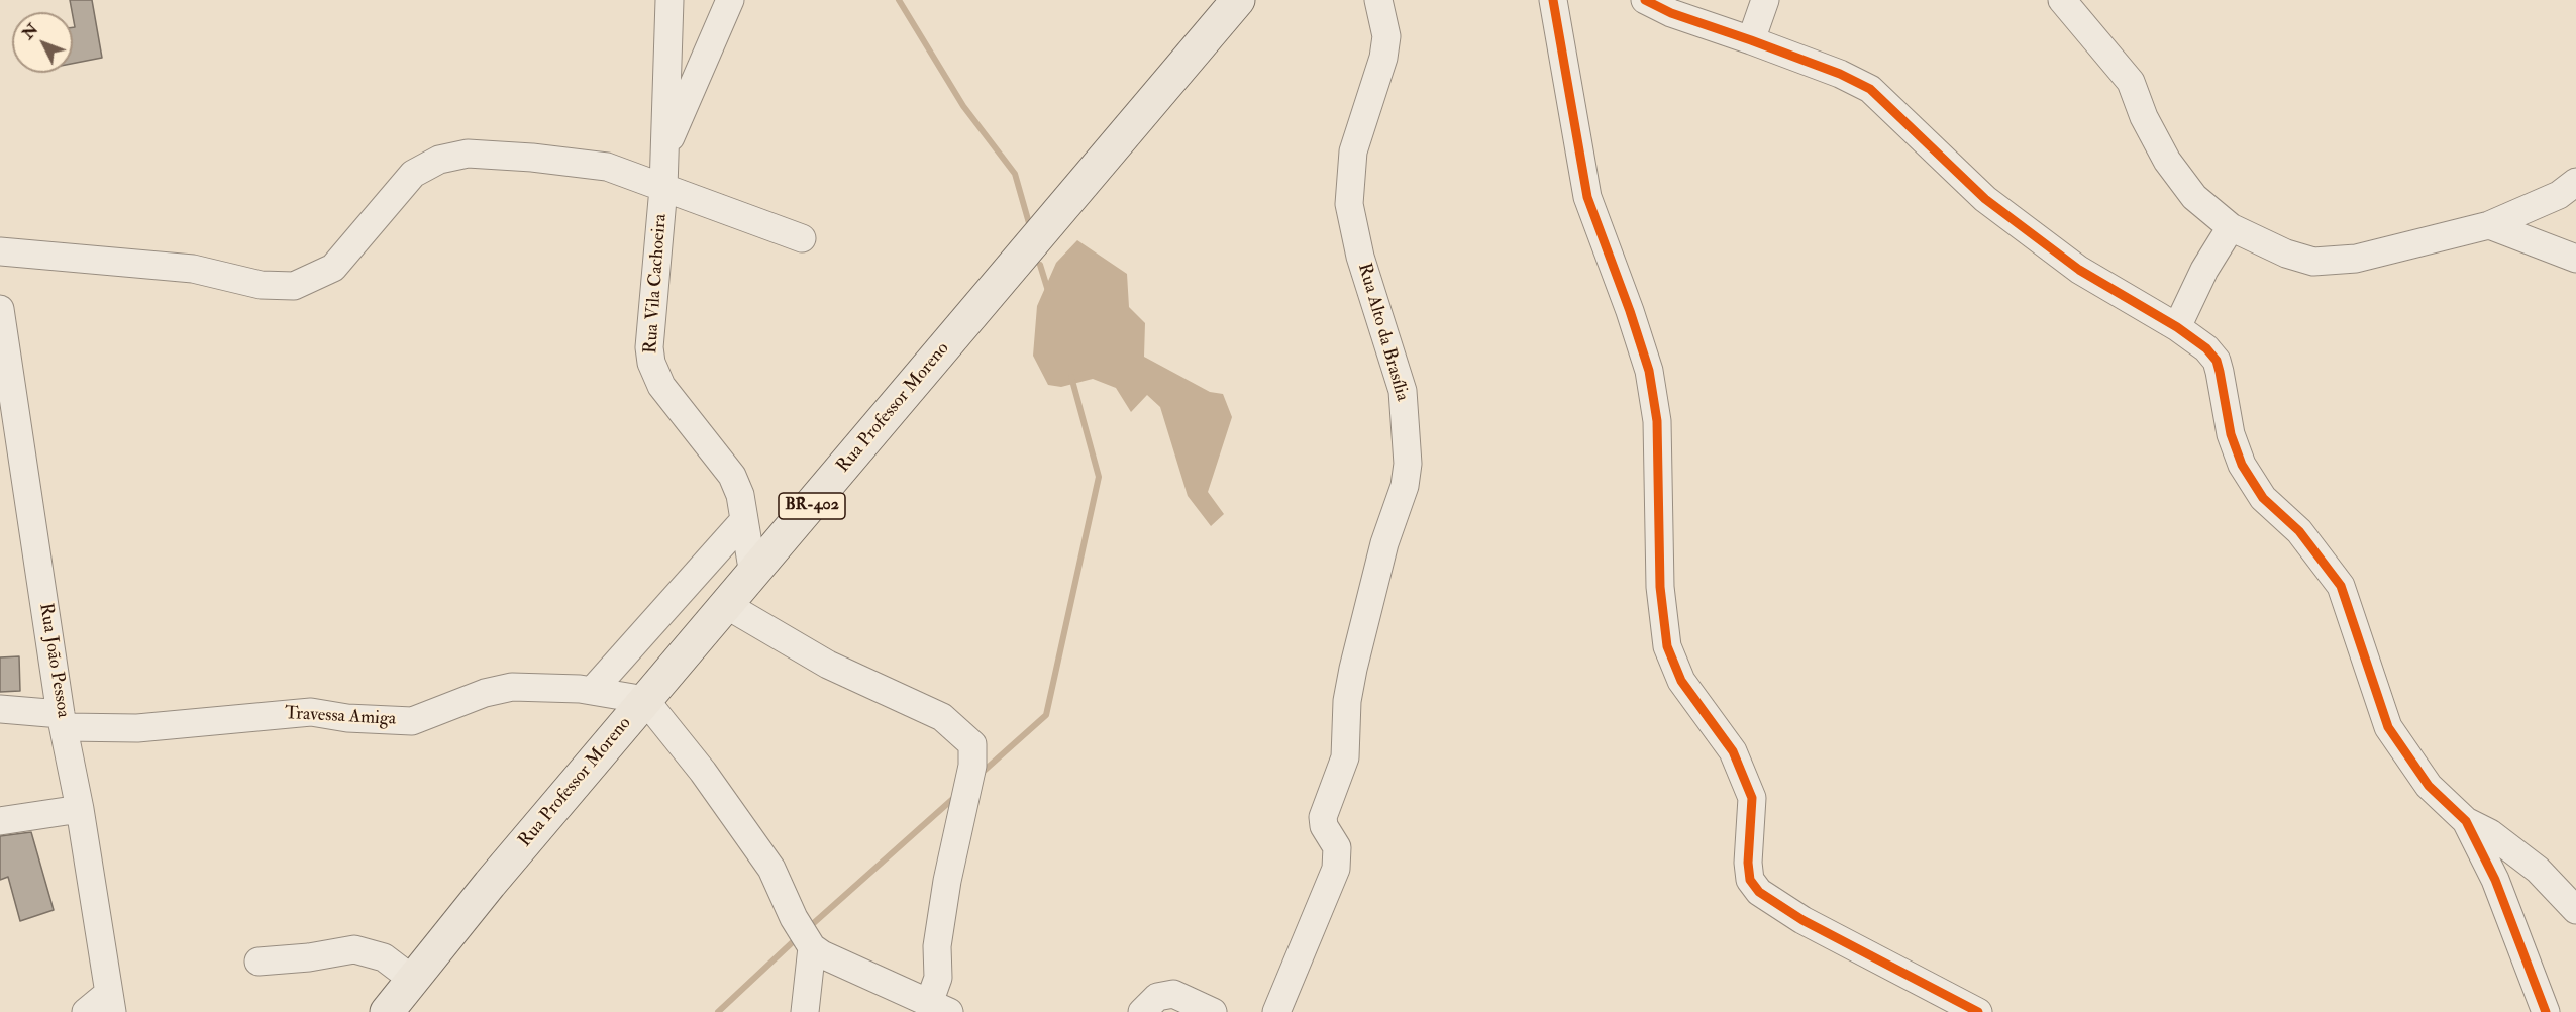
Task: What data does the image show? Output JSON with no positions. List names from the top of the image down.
{
  "streets": {
    "highway": ["Rua Professor Moreno", "BR-402"],
    "street": [
      "Rua Vila Cachoeira",
      "Rua Alto da Brasília",
      "Rua João Pessoa",
      "Travessa Amiga"
    ]
  },
  "crossings": [
    ["Rua Vila Cachoeira", "Rua Professor Moreno"],
    ["Rua Professor Moreno", "Travessa Amiga"],
    ["Rua João Pessoa", "Travessa Amiga"]
  ],
  "north": "top left"
}
